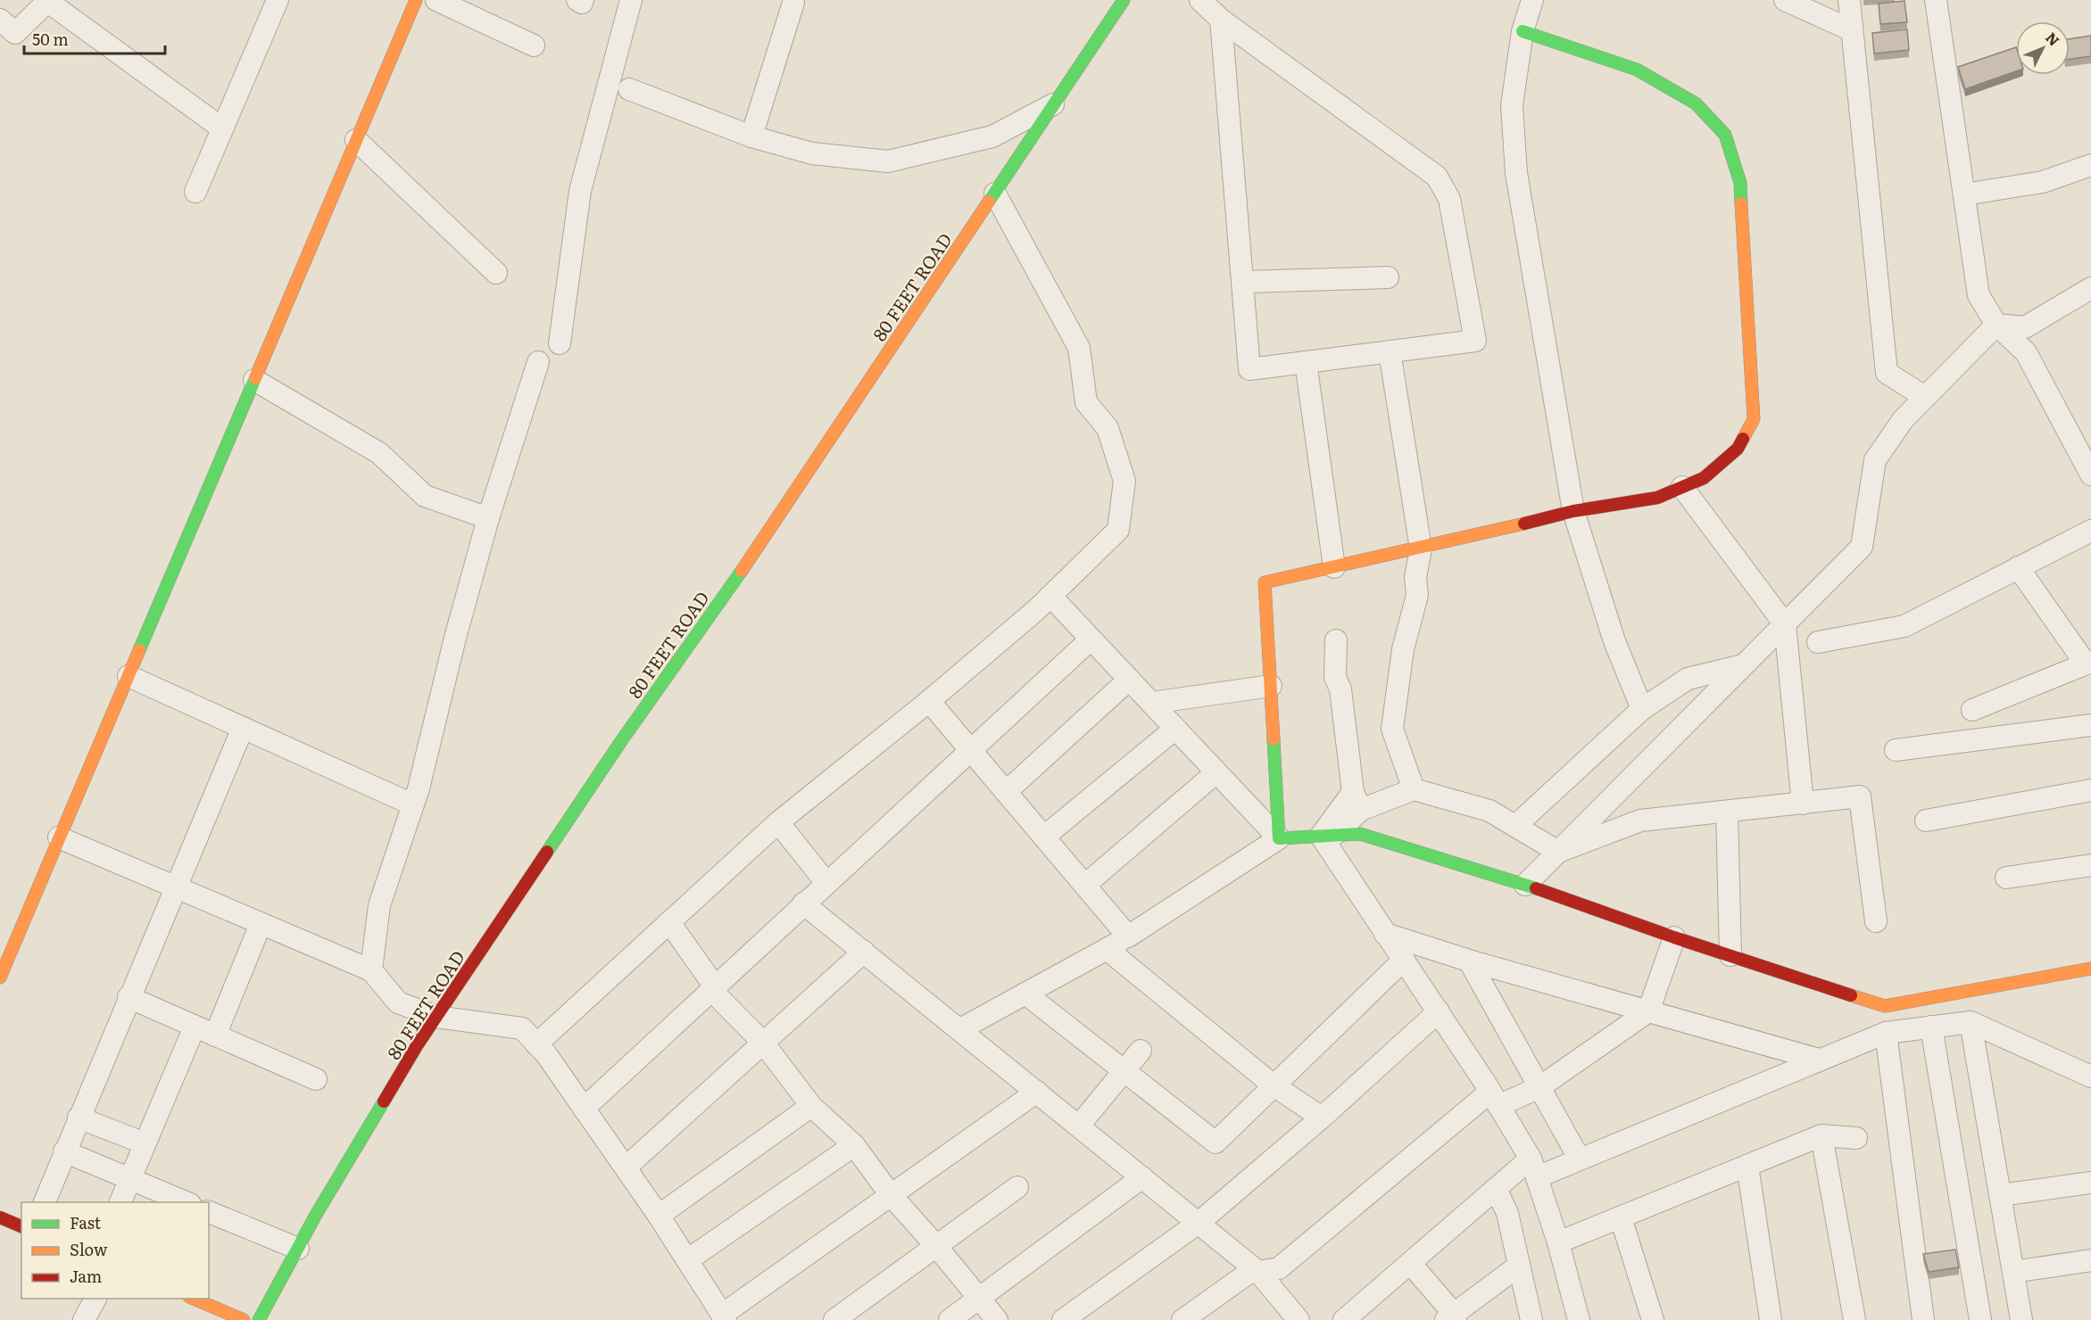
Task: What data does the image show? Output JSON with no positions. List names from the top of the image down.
{
  "streets": {
    "street": ["80 FEET ROAD"]
  },
  "legend": ["Fast", "Slow", "Jam"],
  "scale_bar": "50 m",
  "north": "top right"
}
